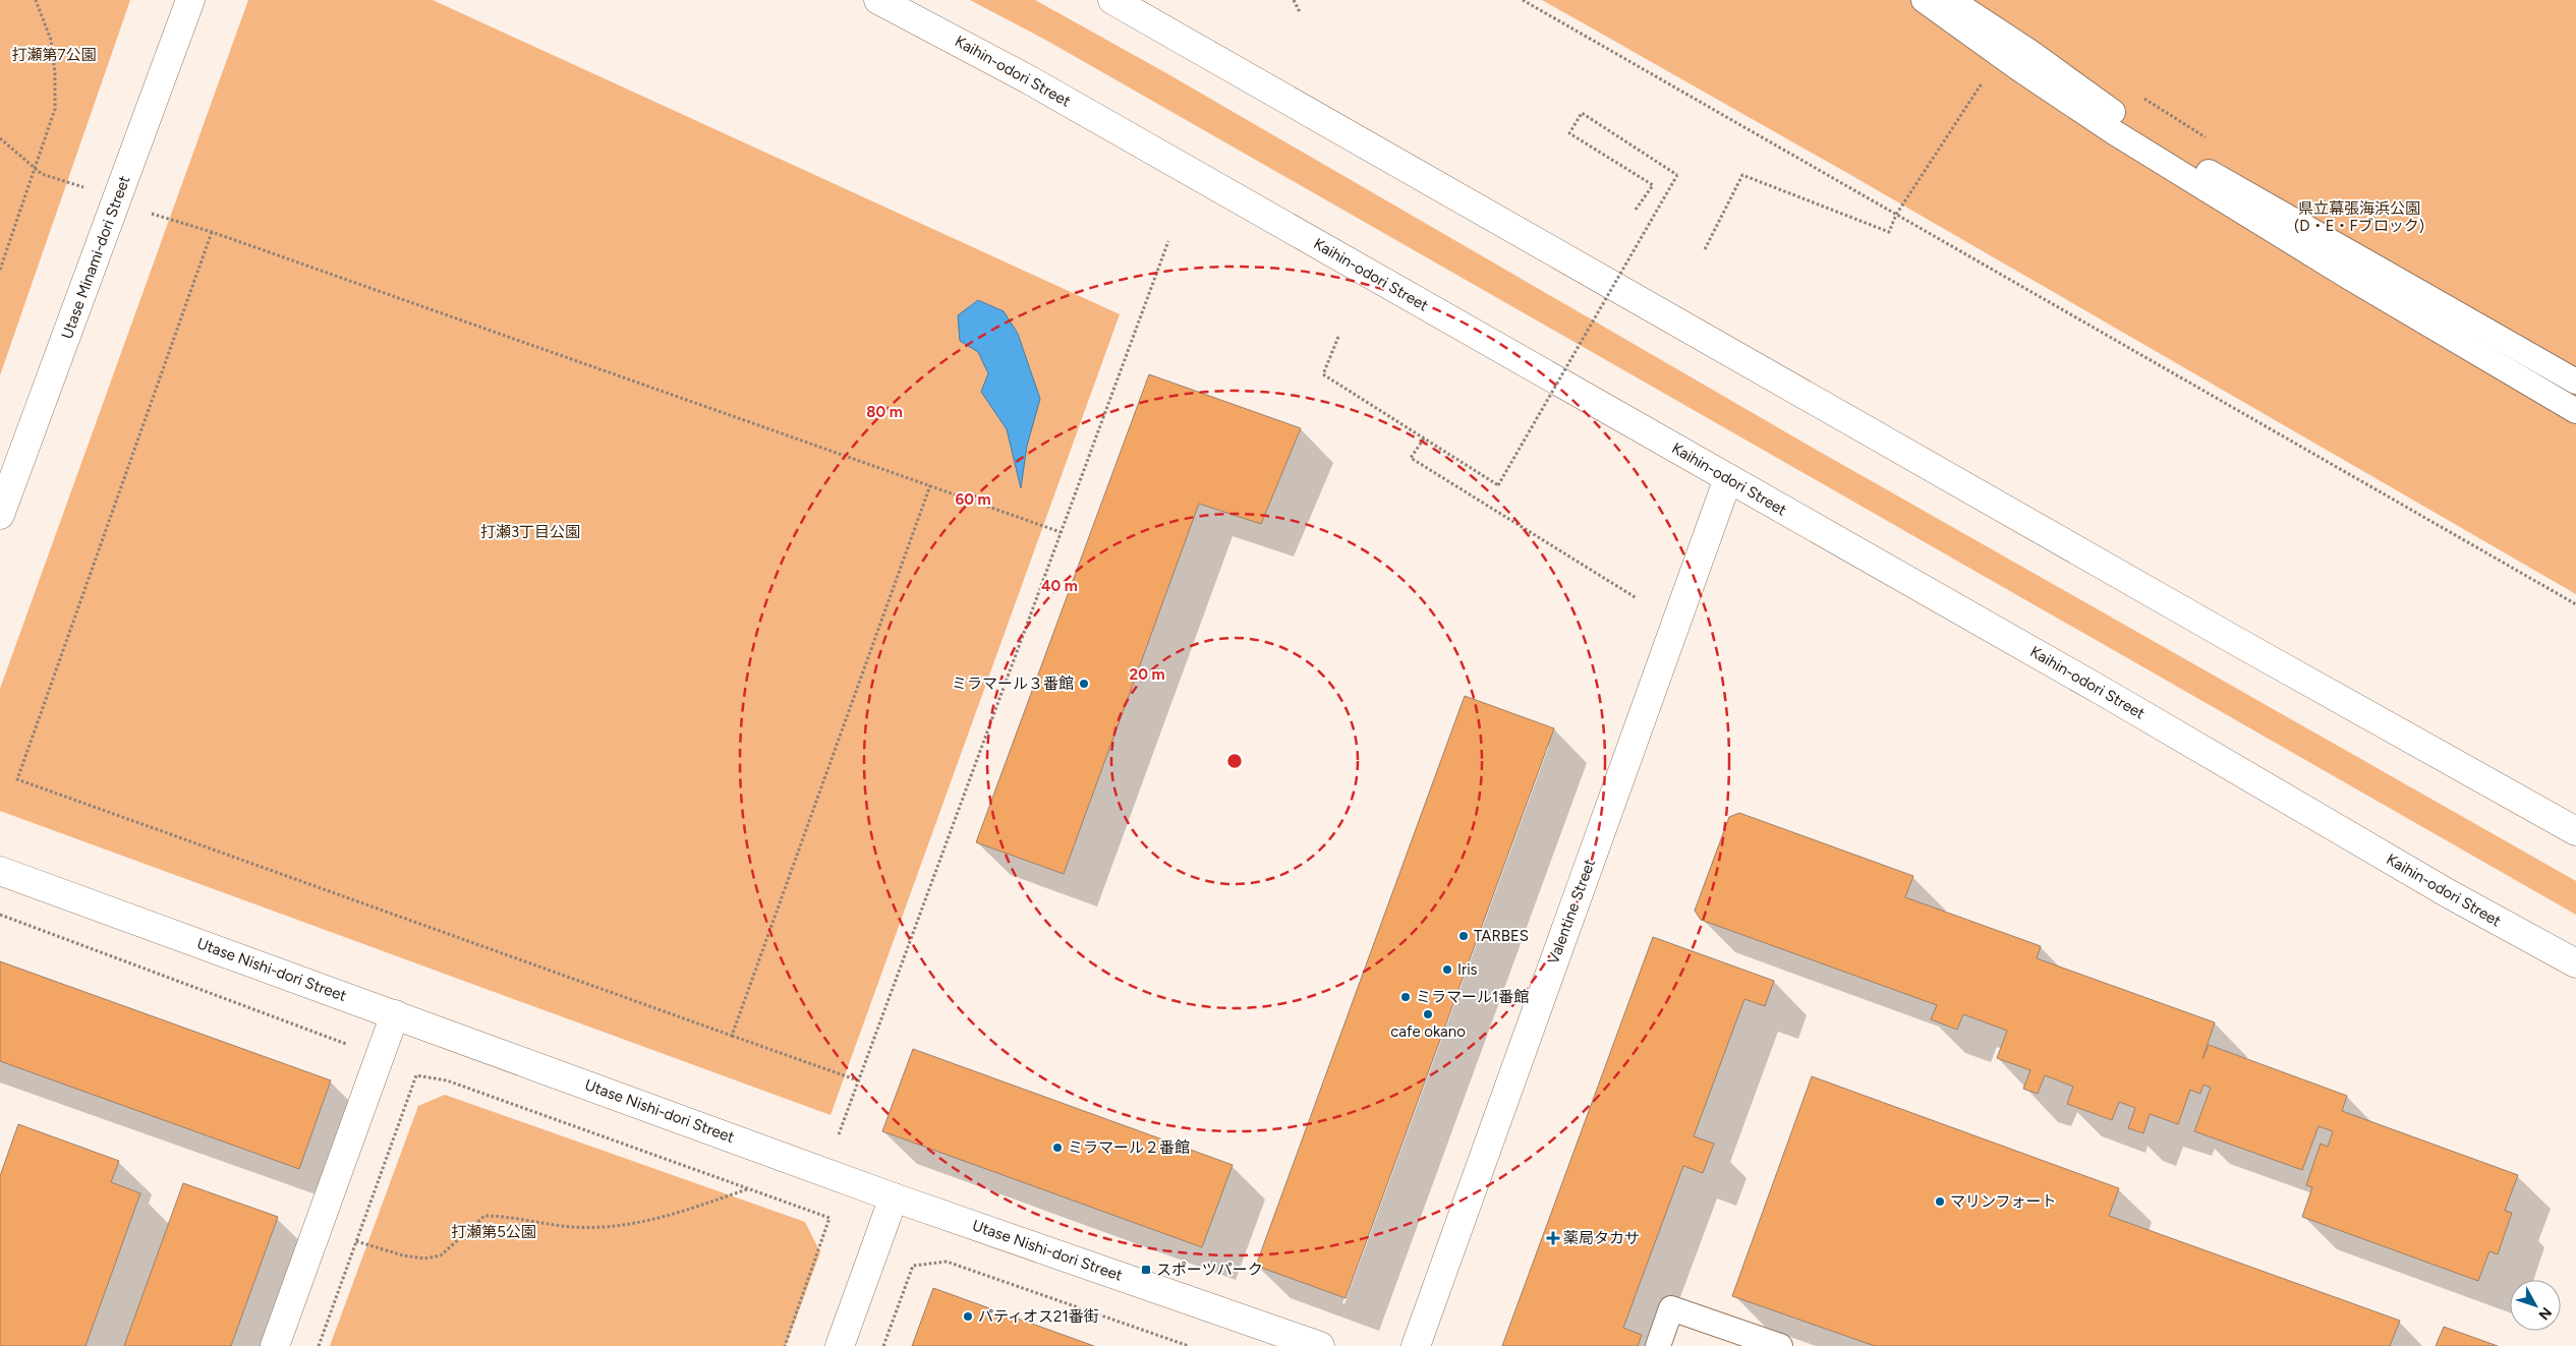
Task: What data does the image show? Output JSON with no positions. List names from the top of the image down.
{
  "streets": {
    "street": [
      "Kaihin-odori Street",
      "Utase Minami-dori Street",
      "Valentine Street",
      "Utase Nishi-dori Street"
    ]
  },
  "crossings": [
    ["Kaihin-odori Street", "Valentine Street"]
  ],
  "parks": [
    "打瀬第7公園",
    "県立幕張海浜公園 (D・E・Fブロック)",
    "打瀬3丁目公園",
    "打瀬第5公園"
  ],
  "places": {
    "other": [
      "ミラマール３番館",
      "TARBES",
      "Iris",
      "ミラマール1番館",
      "cafe okano",
      "ミラマール２番館",
      "マリンフォート",
      "パティオス21番街"
    ],
    "health": ["薬局タカサ"],
    "transit": ["スポーツパーク"]
  },
  "north": "bottom right",
  "rings": [
    "80 m",
    "60 m",
    "40 m",
    "20 m"
  ]
}
